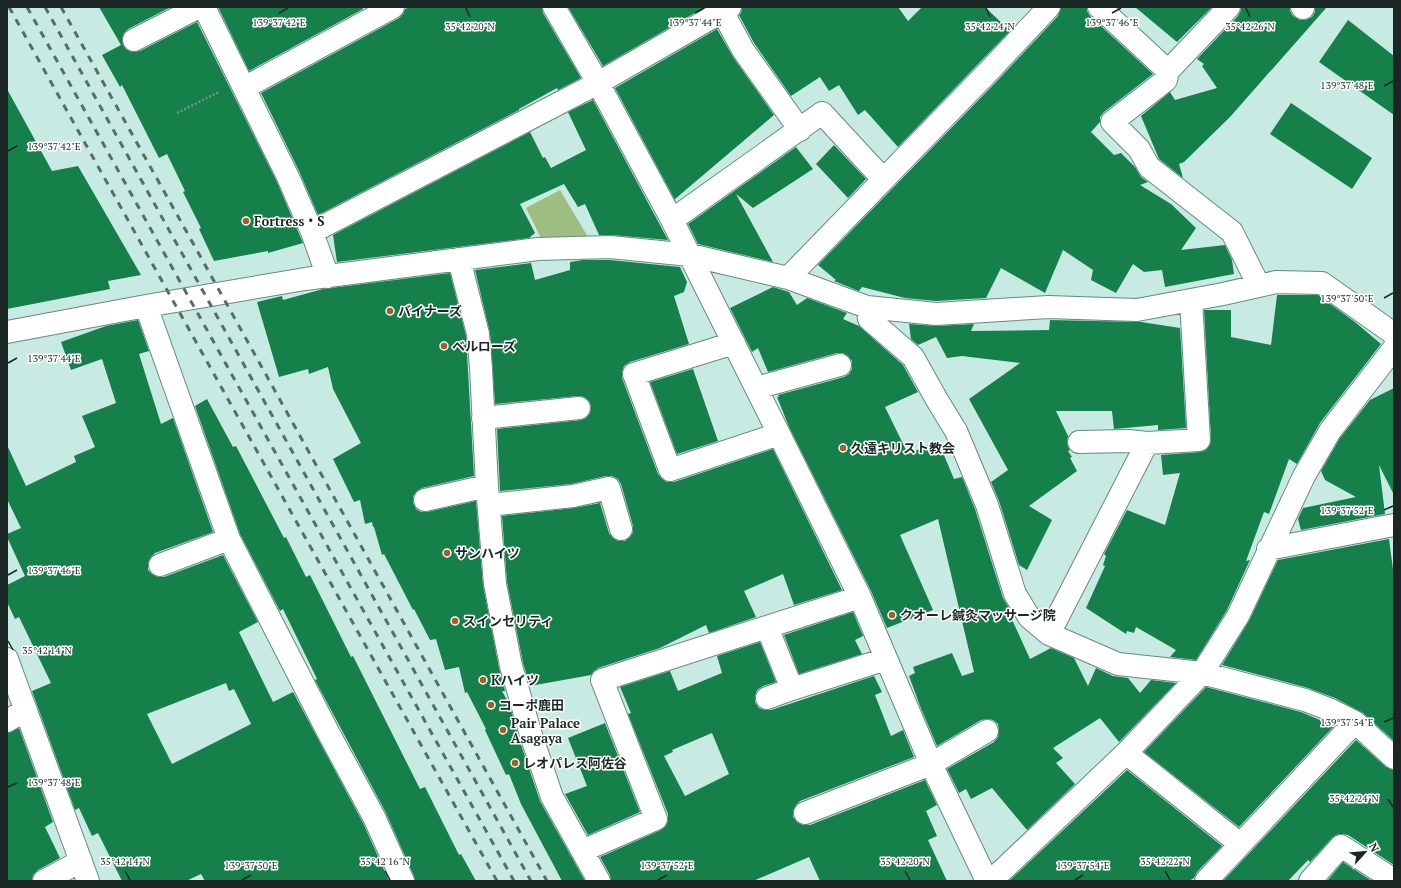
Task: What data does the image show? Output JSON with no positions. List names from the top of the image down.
{
  "places": [
    "Fortress・S",
    "バイナーズ",
    "ベルローズ",
    "久遠キリスト教会",
    "サンハイツ",
    "クオーレ鍼灸マッサージ院",
    "スインセリティ",
    "Kハイツ",
    "コーポ鹿田",
    "Pair Palace Asagaya",
    "レオパレス阿佐谷"
  ],
  "north": "top right",
  "coordinates": [
    "139°37'42\"E",
    "139°37'44\"E",
    "139°37'46\"E",
    "35°42'20\"N",
    "35°42'24\"N",
    "35°42'26\"N",
    "139°37'48\"E",
    "139°37'50\"E",
    "139°37'52\"E",
    "35°42'14\"N",
    "139°37'54\"E",
    "35°42'16\"N",
    "35°42'22\"N"
  ]
}
